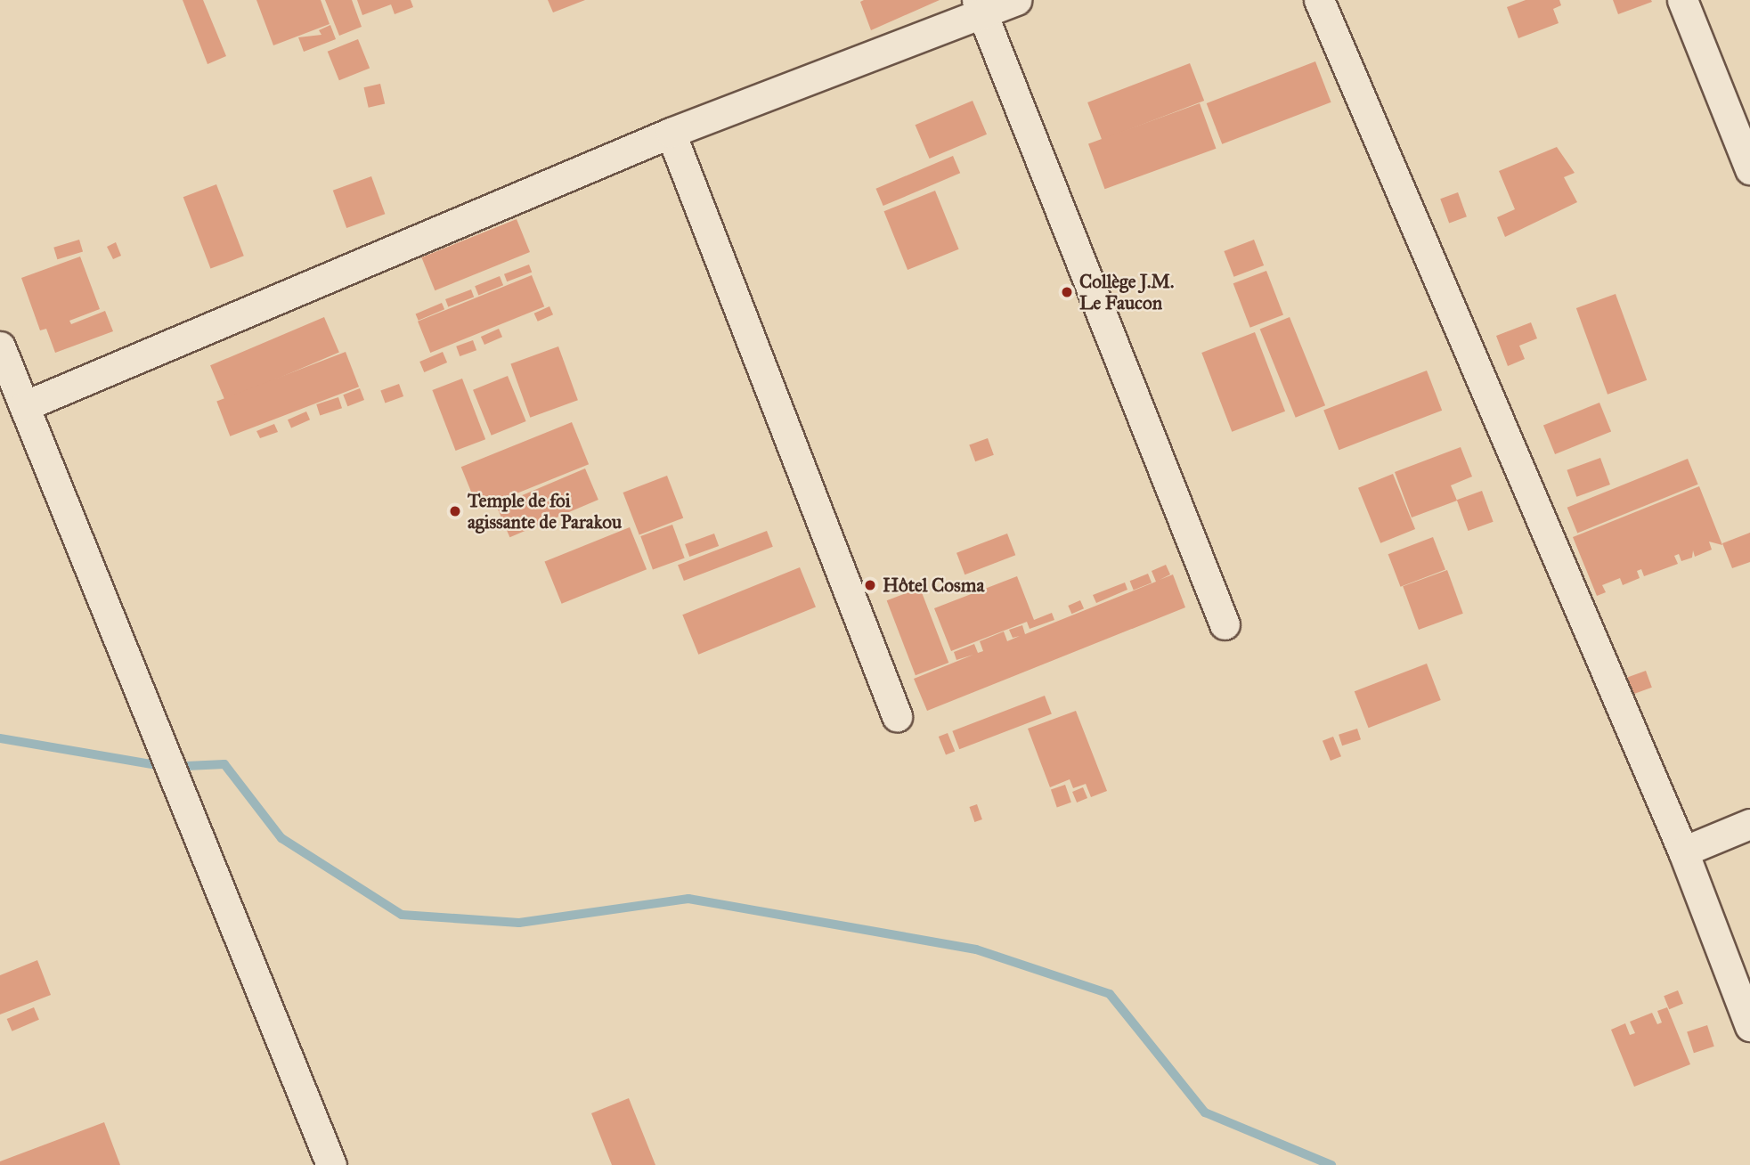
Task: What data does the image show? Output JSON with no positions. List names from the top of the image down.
{
  "places": ["Collège J.M. Le Faucon", "Temple de foi agissante de Parakou", "Hôtel Cosma"]
}
